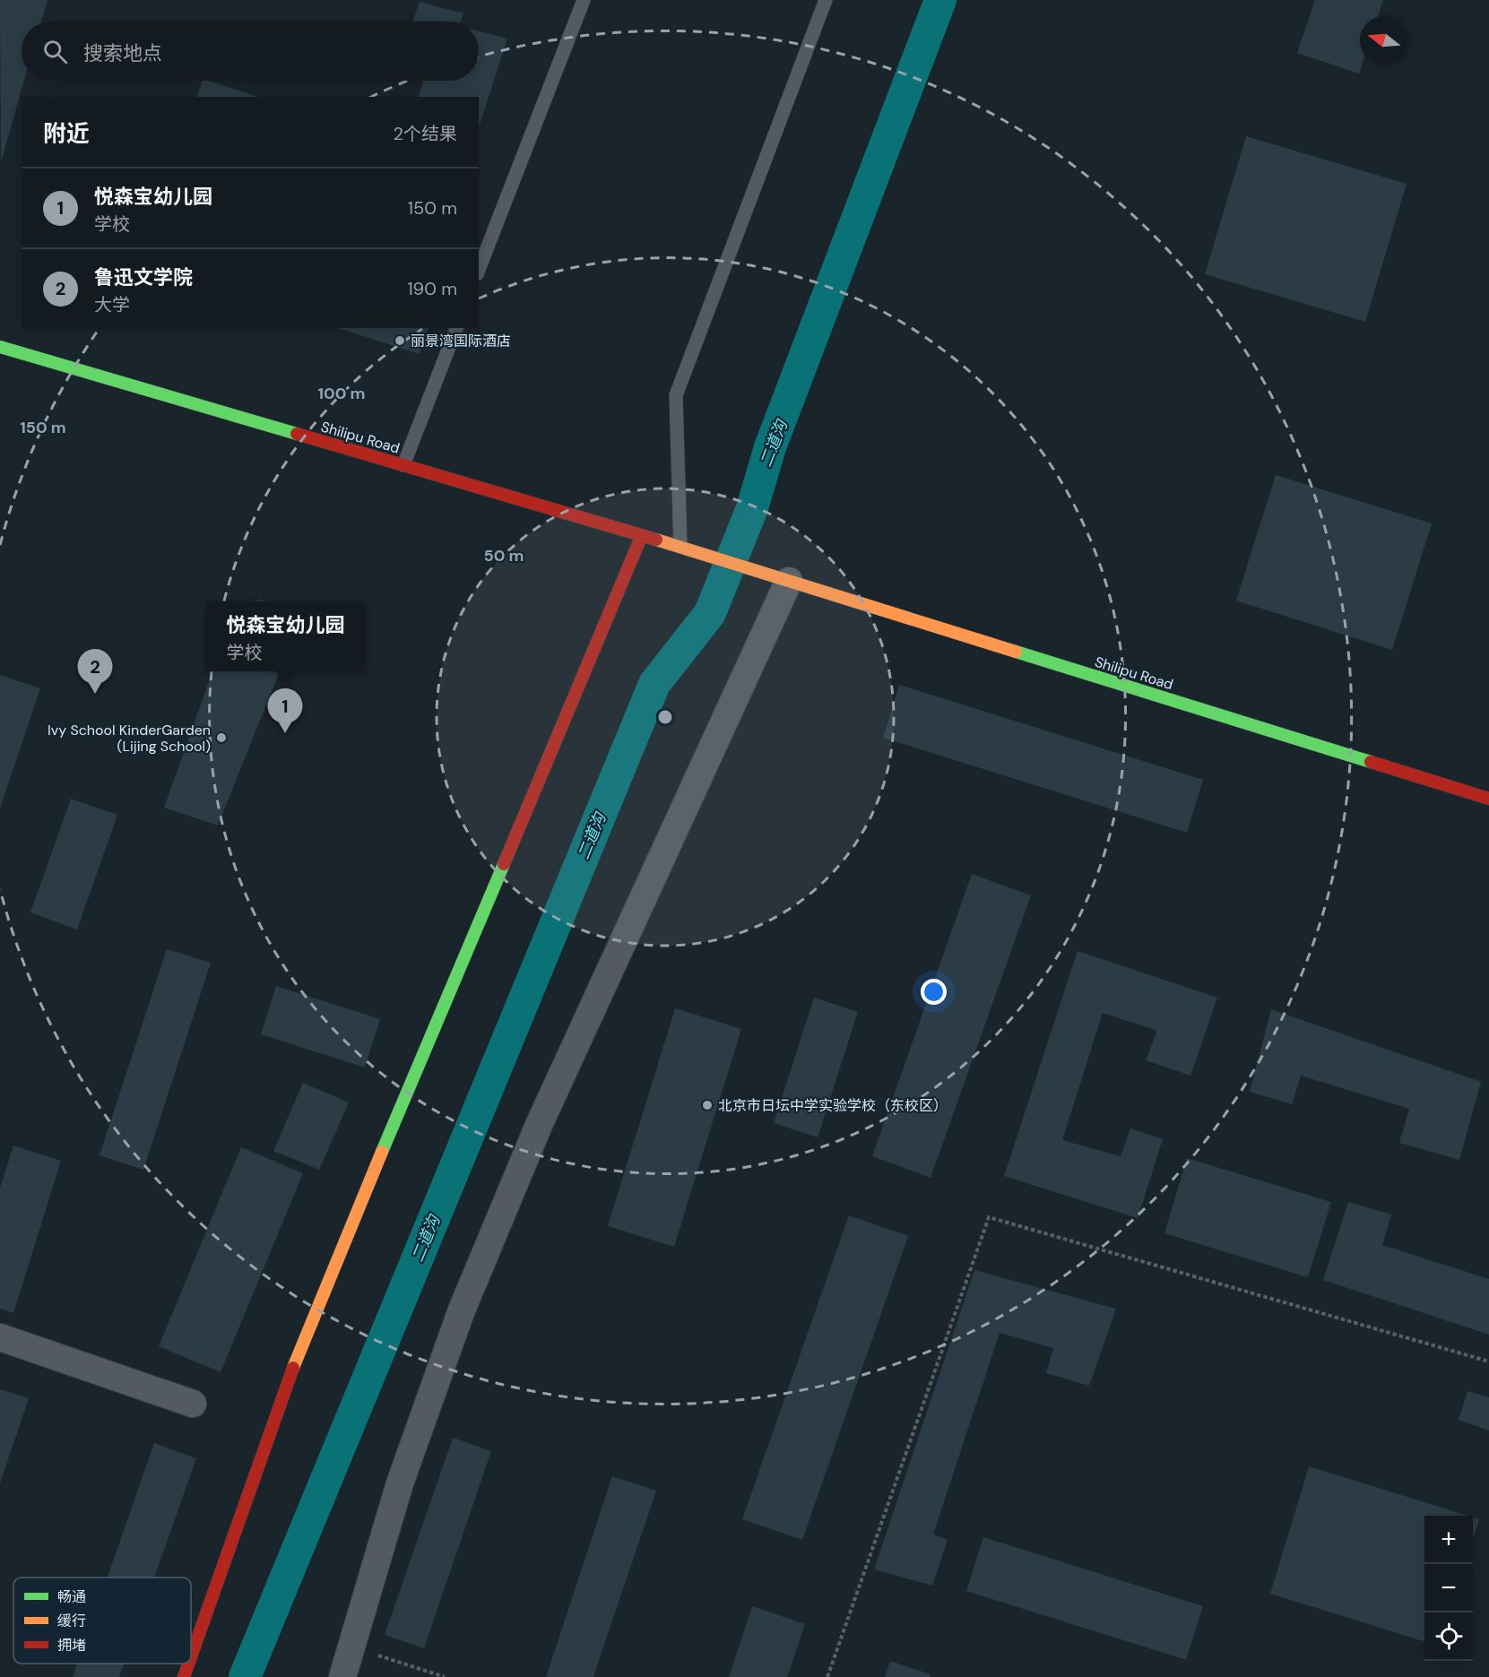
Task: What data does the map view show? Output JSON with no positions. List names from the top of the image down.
{
  "streets": {
    "street": ["Shilipu Road"]
  },
  "water": ["二道沟"],
  "places": ["丽景湾国际酒店", "Ivy School KinderGarden (Lijing School)", "北京市日坛中学实验学校（东校区）"],
  "legend": ["畅通", "缓行", "拥堵"],
  "north": "left",
  "page": {
    "search": "搜索地点",
    "heading": ["附近", "2个结果"],
    "list": [
      {
        "mark": "1",
        "name": "悦森宝幼儿园",
        "note": "学校",
        "value": "150 m"
      },
      {
        "mark": "2",
        "name": "鲁迅文学院",
        "note": "大学",
        "value": "190 m"
      }
    ],
    "popup": ["悦森宝幼儿园", "学校"],
    "pins": ["2", "1"],
    "map_buttons": ["+", "−"]
  },
  "rings": ["100 m", "150 m", "50 m"]
}
